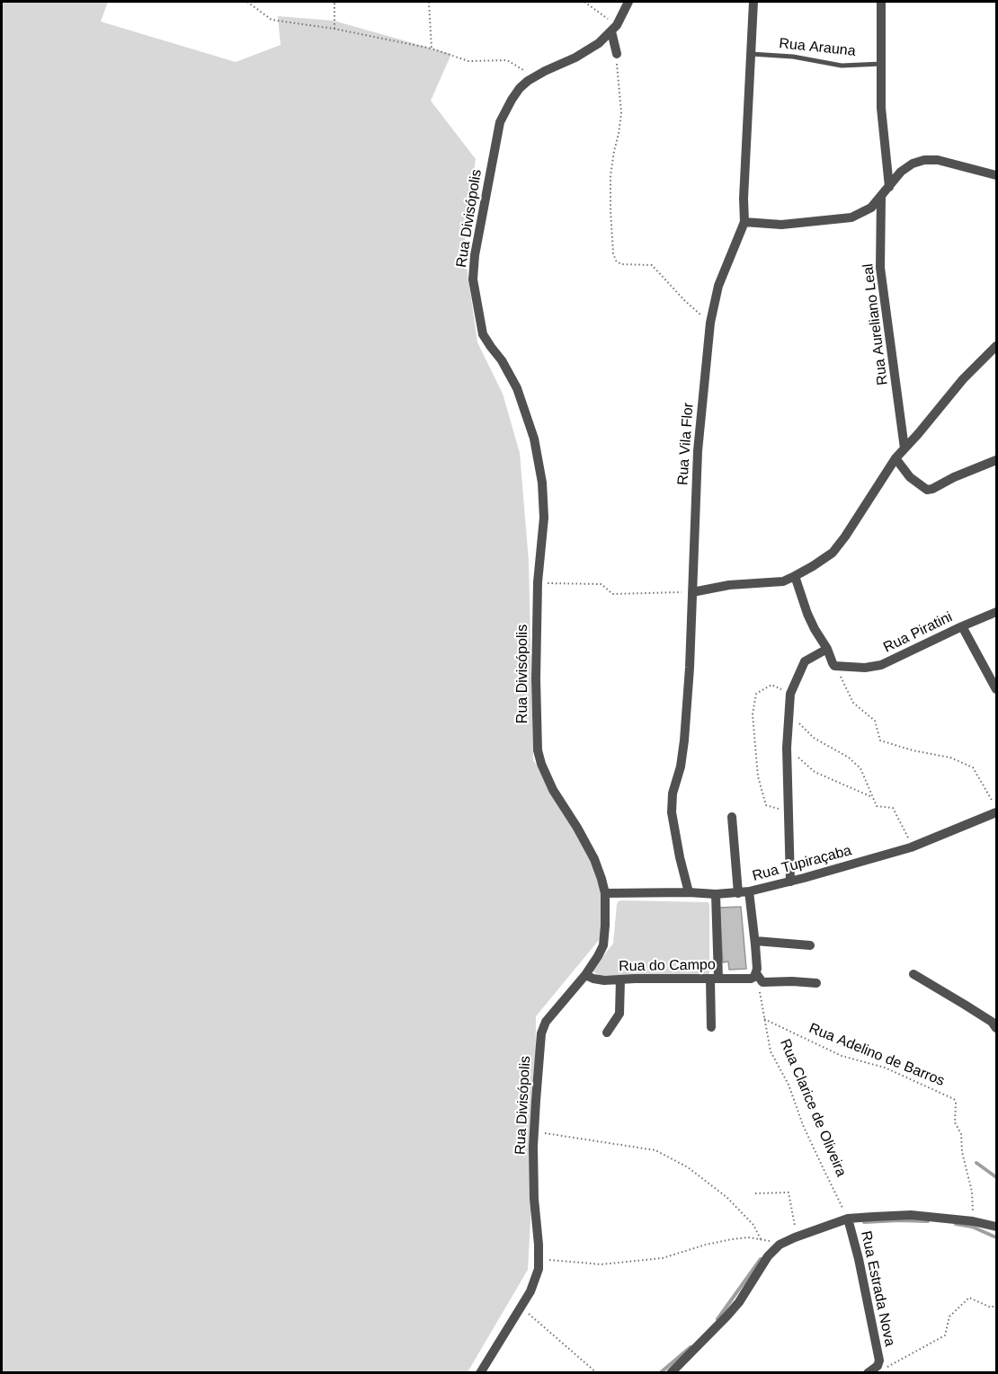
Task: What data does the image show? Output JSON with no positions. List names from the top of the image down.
{
  "streets": {
    "street": [
      "Rua Divisópolis",
      "Rua Aureliano Leal",
      "Rua Vila Flor",
      "Rua Piratini",
      "Rua Tupiraçaba",
      "Rua do Campo",
      "Rua Estrada Nova"
    ],
    "lane": ["Rua Arauna"],
    "path": ["Rua Adelino de Barros", "Rua Clarice de Oliveira"]
  },
  "crossings": [
    ["Rua Arauna", "Rua Vila Flor"],
    ["Rua Divisópolis", "Rua Tupiraçaba"],
    ["Rua Divisópolis", "Rua do Campo"],
    ["Rua Vila Flor", "Rua Tupiraçaba"],
    ["Rua Adelino de Barros", "Rua Clarice de Oliveira"],
    ["Rua Clarice de Oliveira", "Rua Estrada Nova"]
  ]
}
